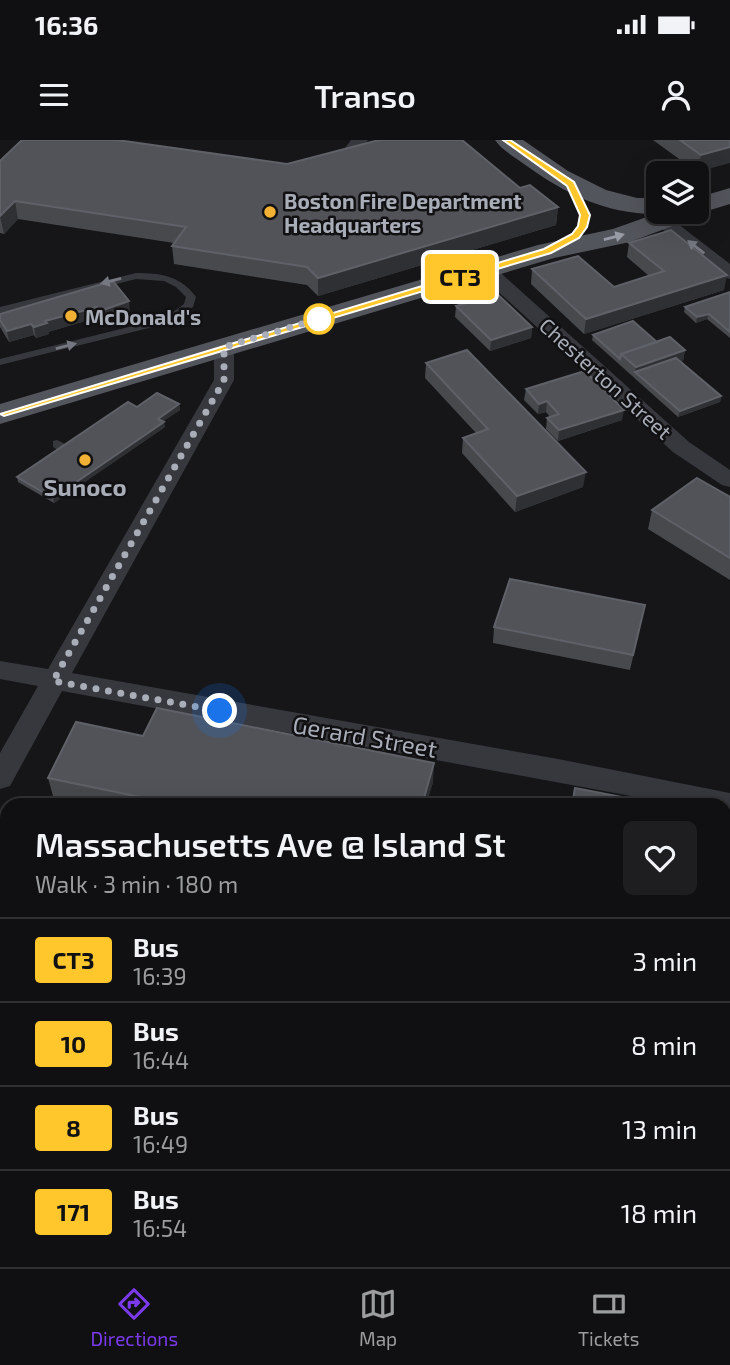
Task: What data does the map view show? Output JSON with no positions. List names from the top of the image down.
{
  "streets": {
    "street": ["Chesterton Street", "Gerard Street"]
  },
  "places": ["Boston Fire Department Headquarters", "McDonald's", "Sunoco"],
  "lines": ["bus line CT3"],
  "page": {
    "status": "16:36",
    "header": "Transo",
    "on_map": "CT3",
    "heading": ["Massachusetts Ave @ Island St", "Walk · 3 min · 180 m"],
    "list": [
      {
        "mark": "CT3",
        "name": "Bus",
        "note": "16:39",
        "value": "3 min"
      },
      {
        "mark": "10",
        "name": "Bus",
        "note": "16:44",
        "value": "8 min"
      },
      {
        "mark": "8",
        "name": "Bus",
        "note": "16:49",
        "value": "13 min"
      },
      {
        "mark": "171",
        "name": "Bus",
        "note": "16:54",
        "value": "18 min"
      }
    ],
    "tabs": ["Directions", "Map", "Tickets"]
  }
}
